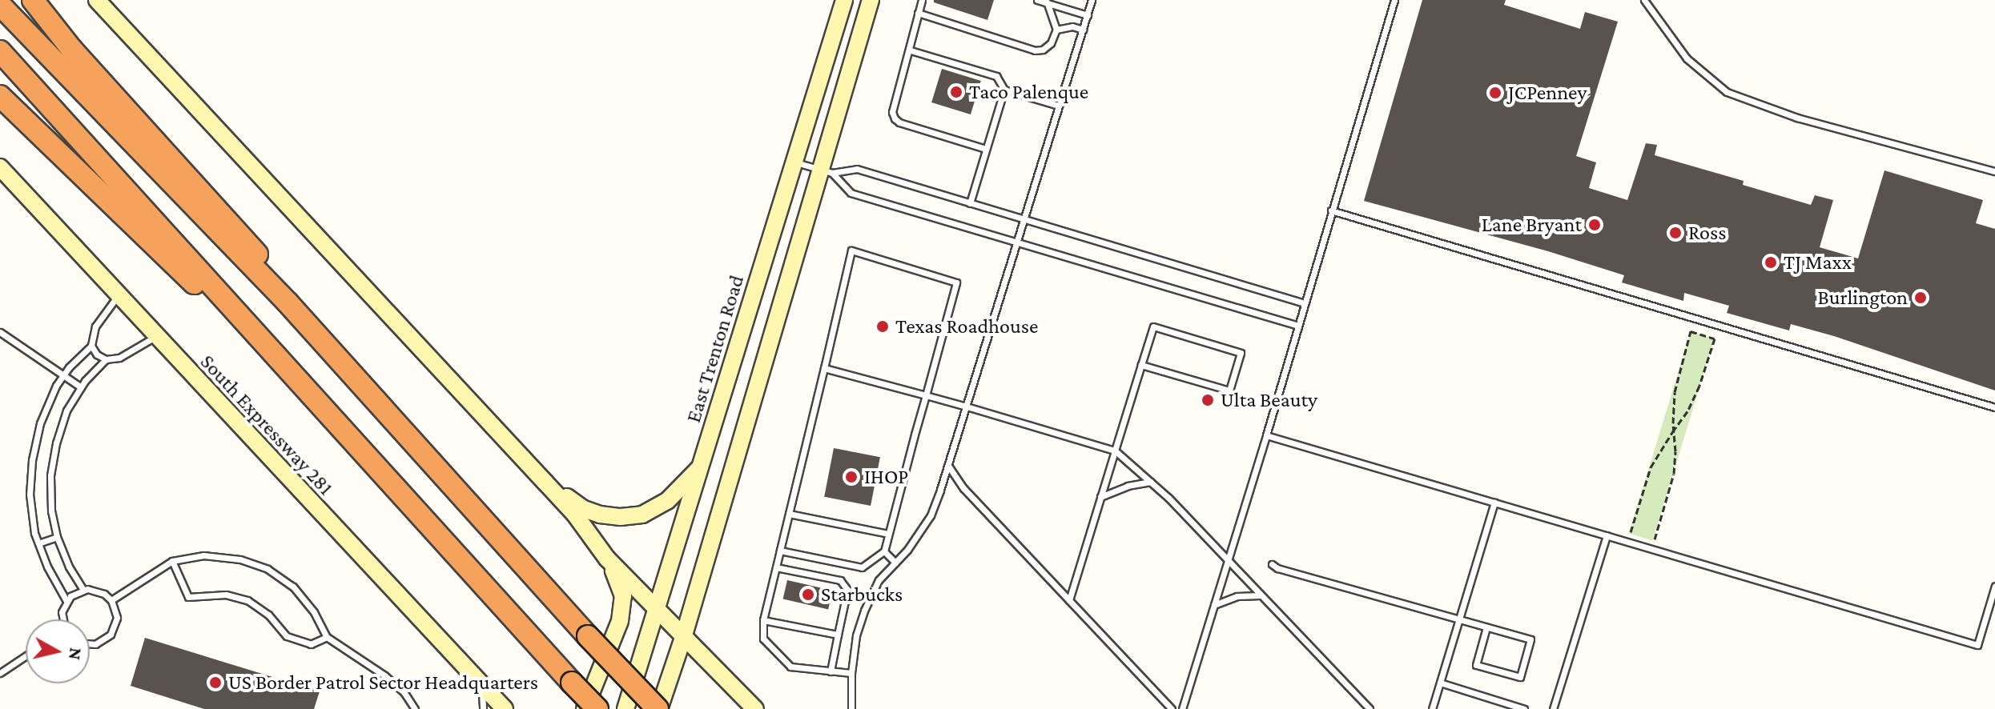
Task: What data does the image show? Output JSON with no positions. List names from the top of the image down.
{
  "streets": {
    "main road": ["East Trenton Road", "South Expressway 281"]
  },
  "places": [
    "Taco Palenque",
    "JCPenney",
    "Lane Bryant",
    "Ross",
    "TJ Maxx",
    "Burlington",
    "Texas Roadhouse",
    "Ulta Beauty",
    "IHOP",
    "Starbucks",
    "US Border Patrol Sector Headquarters"
  ],
  "north": "right"
}
